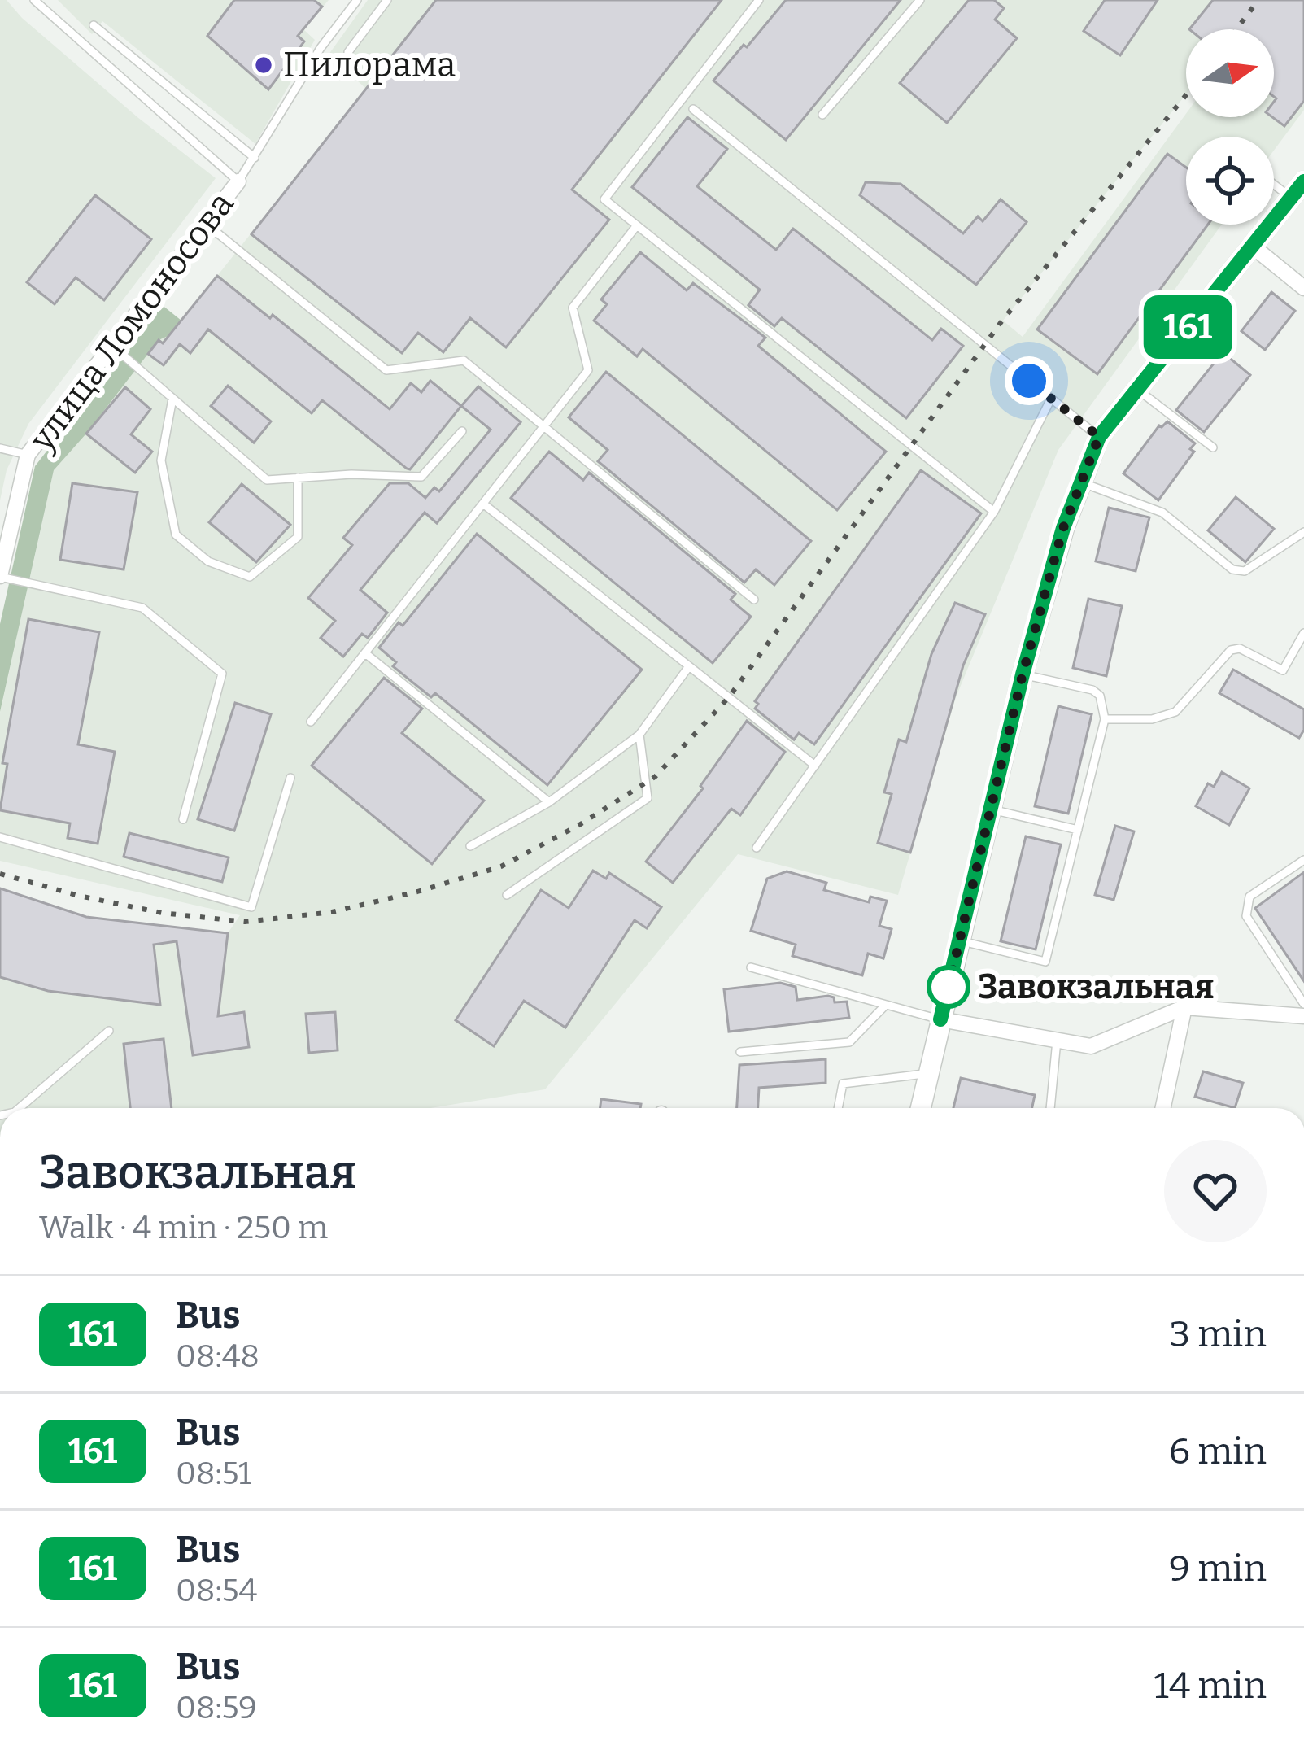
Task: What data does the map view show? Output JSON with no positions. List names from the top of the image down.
{
  "streets": {
    "street": ["улица Ломоносова"]
  },
  "places": ["Пилорама", "Завокзальная"],
  "lines": ["bus line 161"],
  "north": "right",
  "page": {
    "on_map": "161",
    "heading": ["Завокзальная", "Walk · 4 min · 250 m"],
    "list": [
      {
        "mark": "161",
        "name": "Bus",
        "note": "08:48",
        "value": "3 min"
      },
      {
        "mark": "161",
        "name": "Bus",
        "note": "08:51",
        "value": "6 min"
      },
      {
        "mark": "161",
        "name": "Bus",
        "note": "08:54",
        "value": "9 min"
      },
      {
        "mark": "161",
        "name": "Bus",
        "note": "08:59",
        "value": "14 min"
      }
    ]
  }
}
